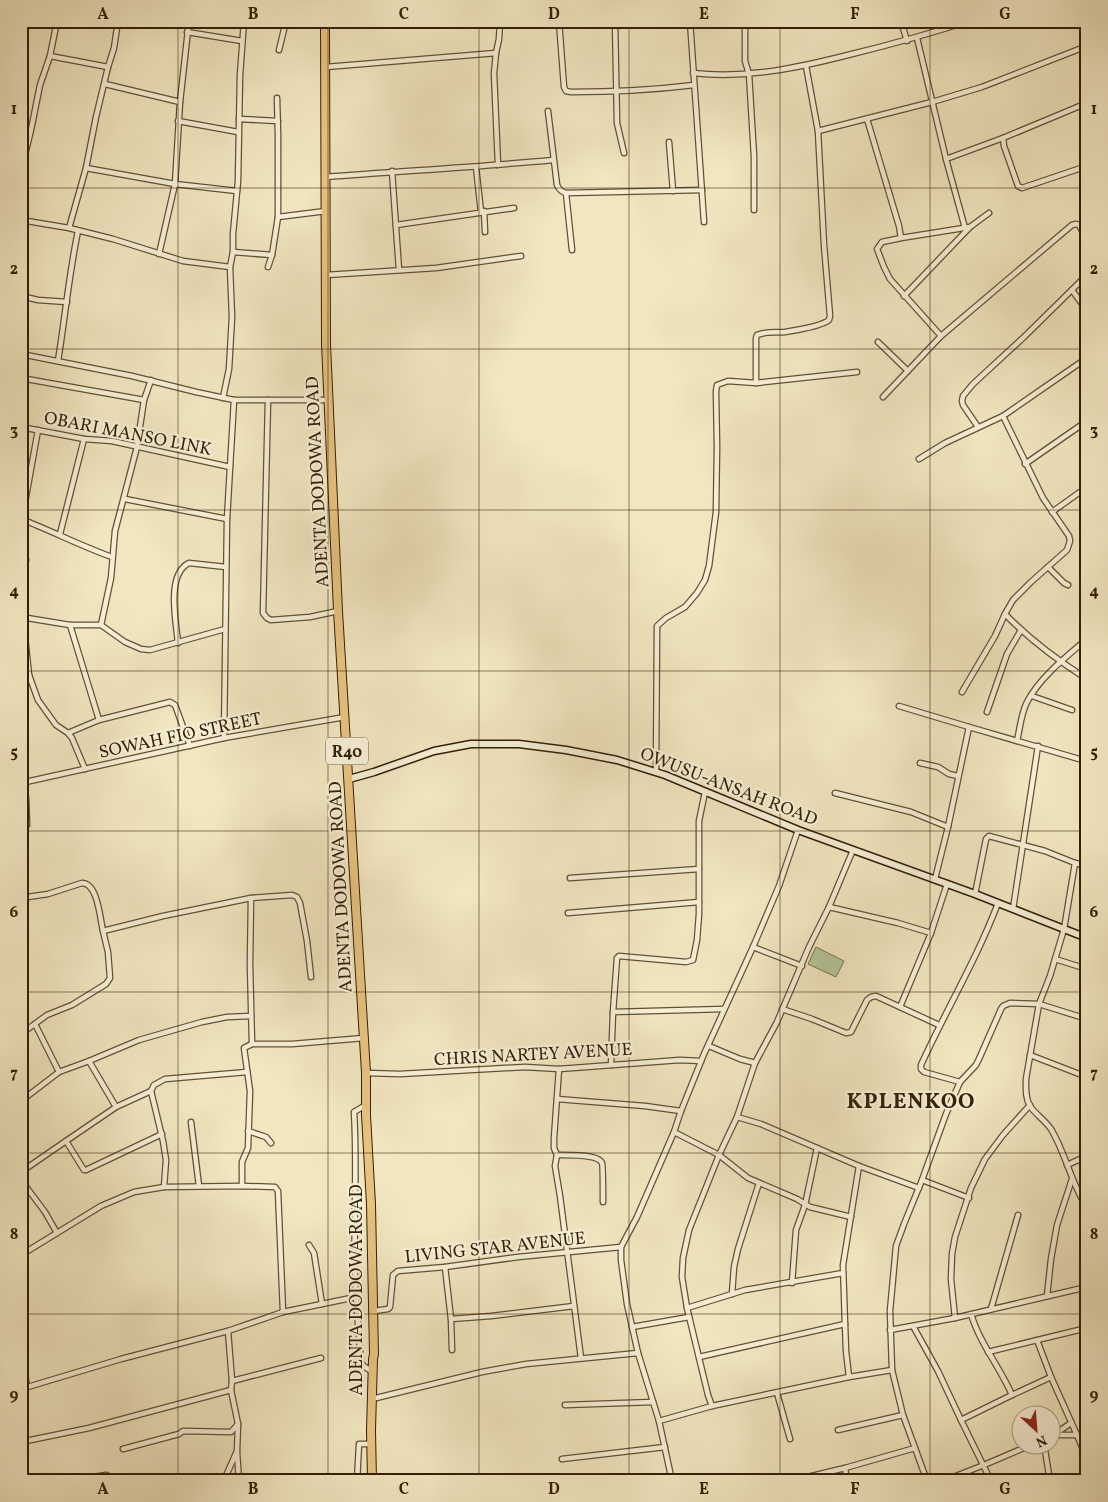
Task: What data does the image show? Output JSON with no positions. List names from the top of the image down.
{
  "streets": {
    "main road": ["ADENTA DODOWA ROAD", "R40"],
    "street": [
      "OBARI MANSO LINK",
      "SOWAH FIO STREET",
      "OWUSU-ANSAH ROAD",
      "CHRIS NARTEY AVENUE",
      "LIVING STAR AVENUE"
    ]
  },
  "crossings": [
    ["ADENTA DODOWA ROAD", "SOWAH FIO STREET"],
    ["ADENTA DODOWA ROAD", "OWUSU-ANSAH ROAD"],
    ["ADENTA DODOWA ROAD", "CHRIS NARTEY AVENUE"],
    ["ADENTA DODOWA ROAD", "LIVING STAR AVENUE"]
  ],
  "districts": ["KPLENKOO"],
  "north": "bottom right",
  "grid": {
    "columns": [
      "A",
      "B",
      "C",
      "D",
      "E",
      "F",
      "G"
    ],
    "rows": [
      "1",
      "2",
      "3",
      "4",
      "5",
      "6",
      "7",
      "8",
      "9"
    ]
  }
}
